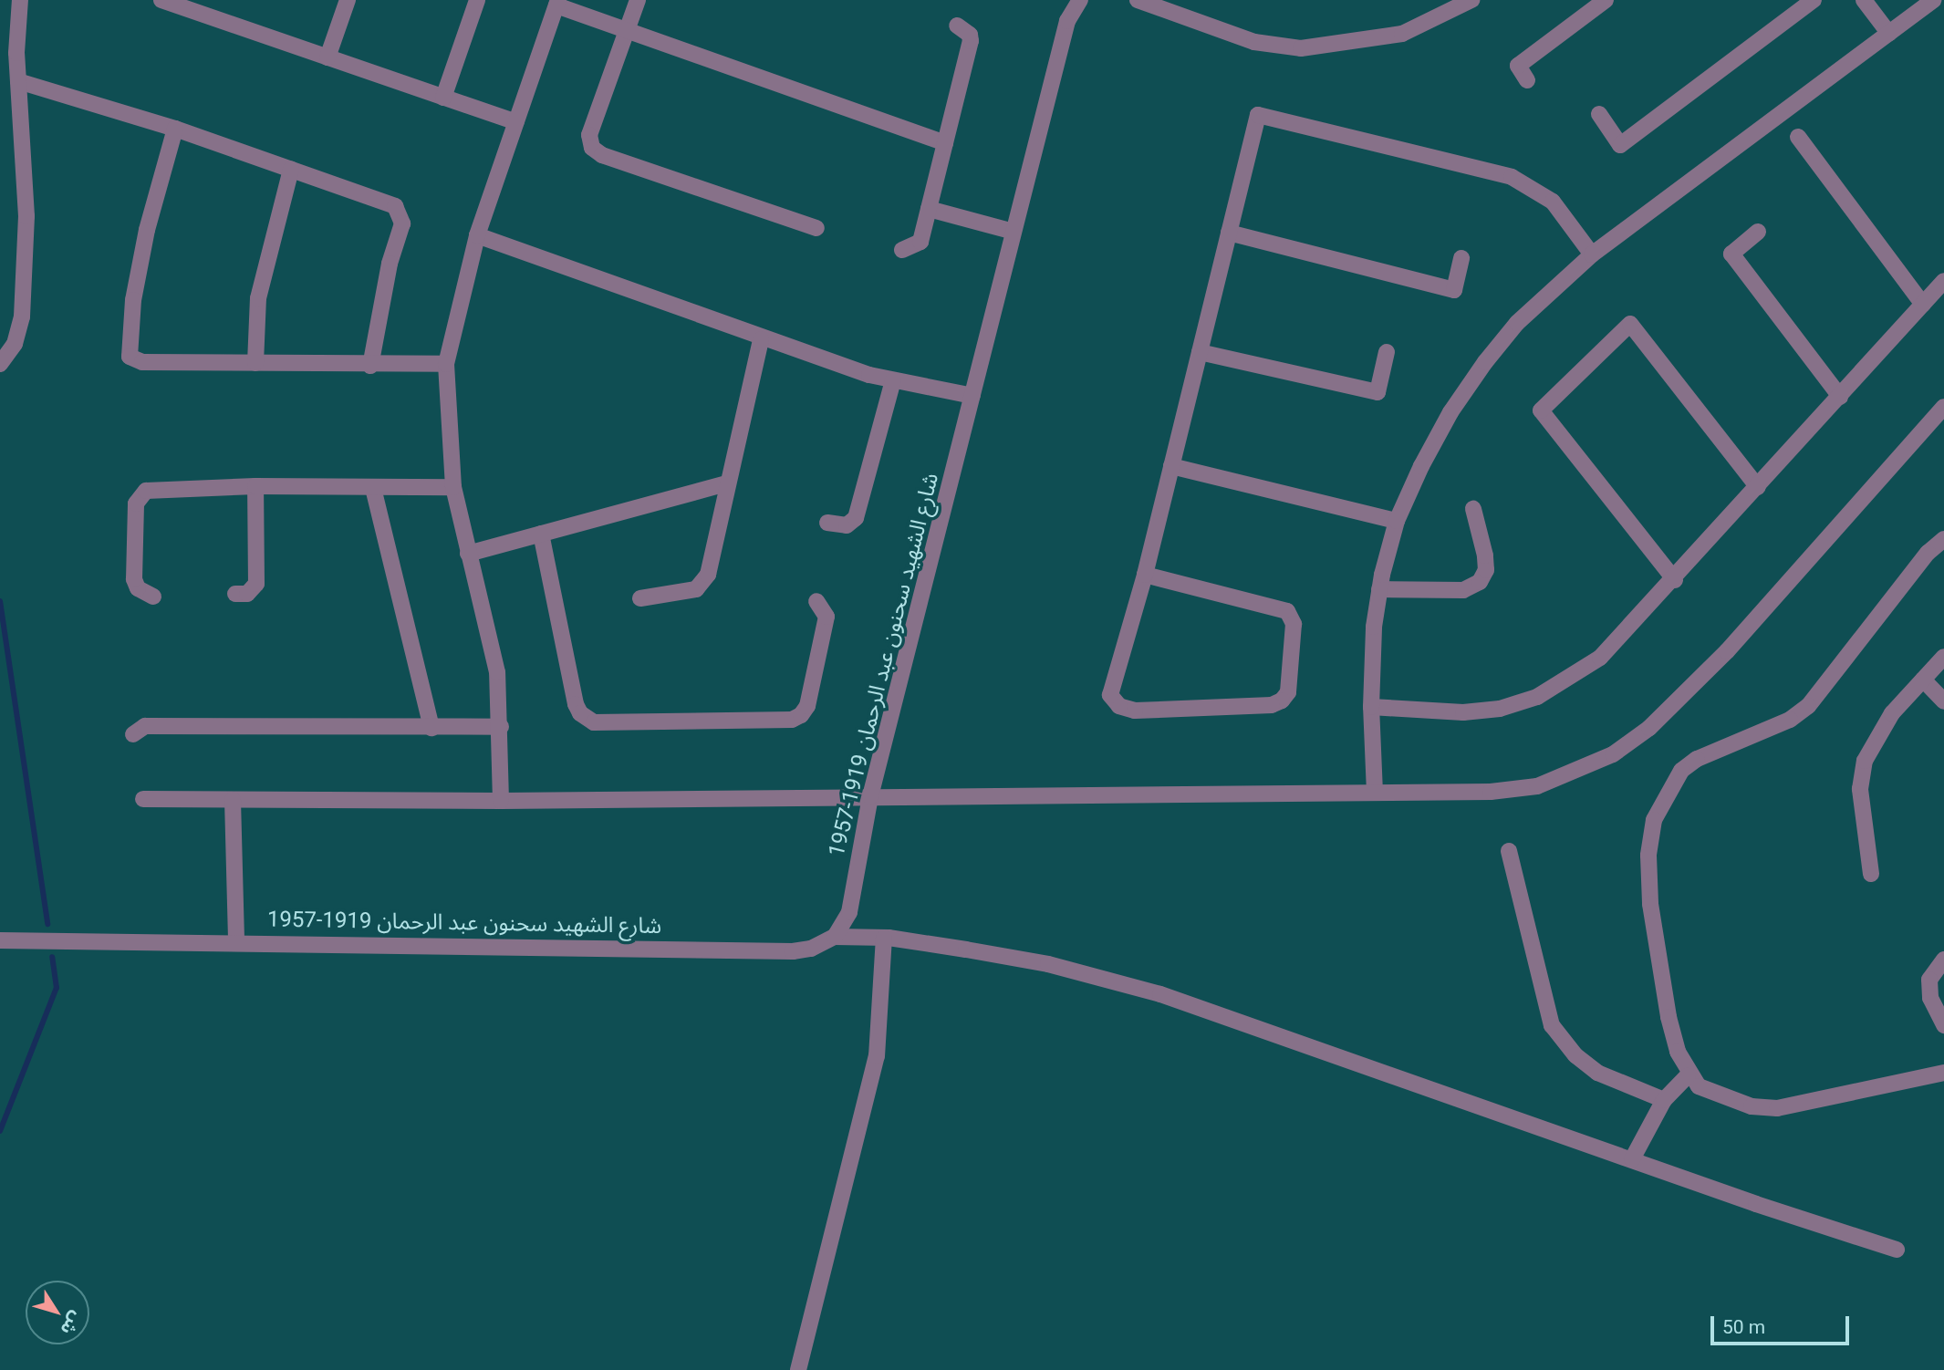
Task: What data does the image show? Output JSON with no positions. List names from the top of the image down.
{
  "streets": {
    "street": ["شارع الشهيد سحنون عبد الرحمان 1919-1957"]
  },
  "scale_bar": "50 m",
  "north": "bottom right"
}
